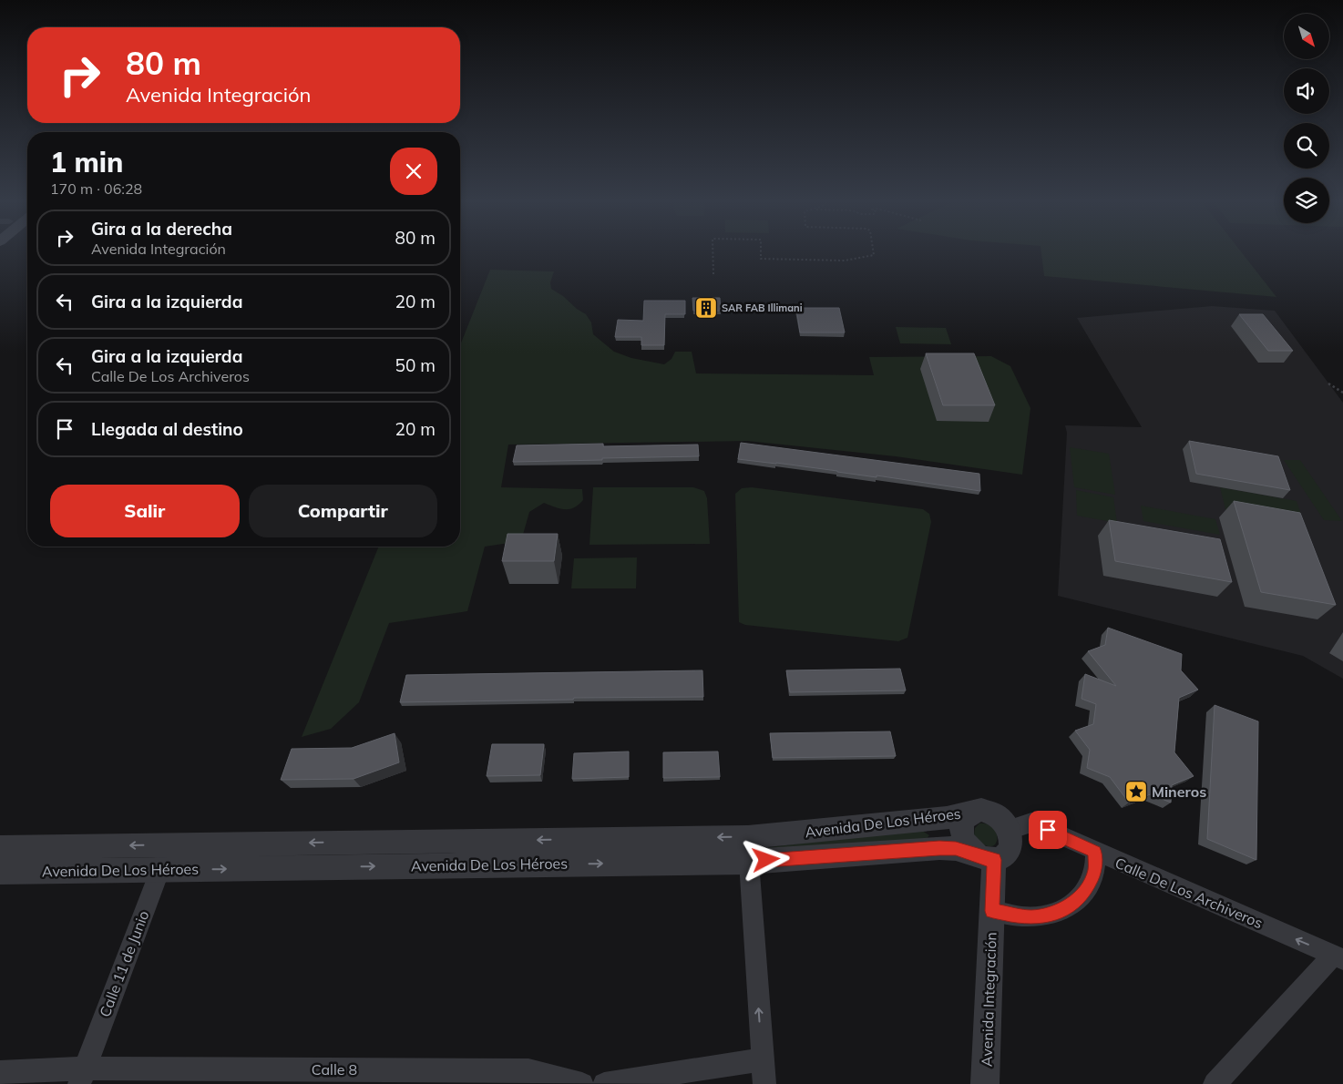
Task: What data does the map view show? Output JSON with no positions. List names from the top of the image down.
{
  "streets": {
    "street": [
      "Avenida De Los Héroes",
      "Calle De Los Archiveros",
      "Calle 11 de Junio",
      "Avenida Integración",
      "Calle 8"
    ]
  },
  "crossings": [
    ["Avenida De Los Héroes", "Calle De Los Archiveros"],
    ["Avenida De Los Héroes", "Calle 11 de Junio"],
    ["Avenida De Los Héroes", "Avenida Integración"],
    ["Calle De Los Archiveros", "Avenida Integración"],
    ["Calle 11 de Junio", "Calle 8"]
  ],
  "one_way": ["Calle De Los Archiveros"],
  "places": {
    "building": ["SAR FAB Illimani"],
    "place": ["Mineros"]
  },
  "north": "bottom right",
  "page": {
    "turn": ["80 m", "Avenida Integración"],
    "heading": ["1 min", "170 m · 06:28"],
    "list": [
      {
        "name": "Gira a la derecha",
        "note": "Avenida Integración",
        "value": "80 m"
      },
      {
        "name": "Gira a la izquierda",
        "value": "20 m"
      },
      {
        "name": "Gira a la izquierda",
        "note": "Calle De Los Archiveros",
        "value": "50 m"
      },
      {
        "name": "Llegada al destino",
        "value": "20 m"
      }
    ],
    "buttons": ["Salir", "Compartir"]
  }
}
